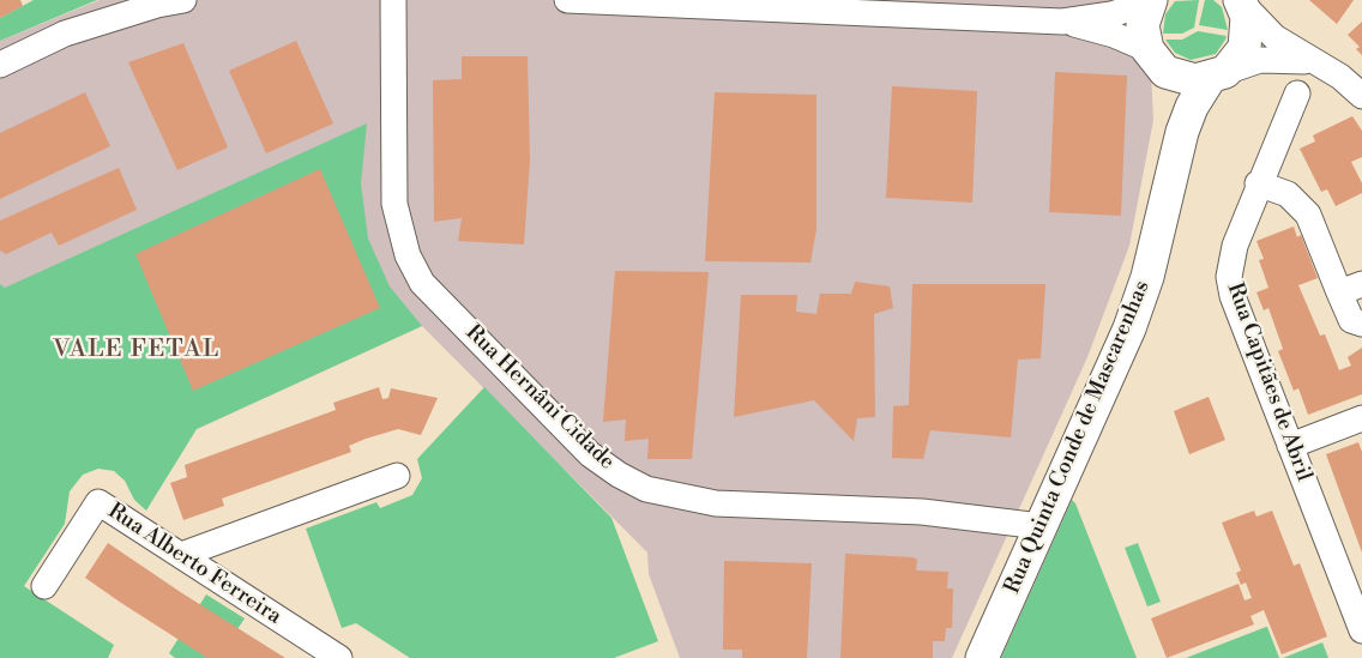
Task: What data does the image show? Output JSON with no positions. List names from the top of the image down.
{
  "streets": {
    "street": [
      "Rua Capitães de Abril",
      "Rua Hernâni Cidade",
      "Rua Quinta Conde de Mascarenhas",
      "Rua Alberto Ferreira"
    ]
  },
  "crossings": [
    ["Rua Hernâni Cidade", "Rua Quinta Conde de Mascarenhas"]
  ],
  "districts": ["VALE FETAL"]
}
